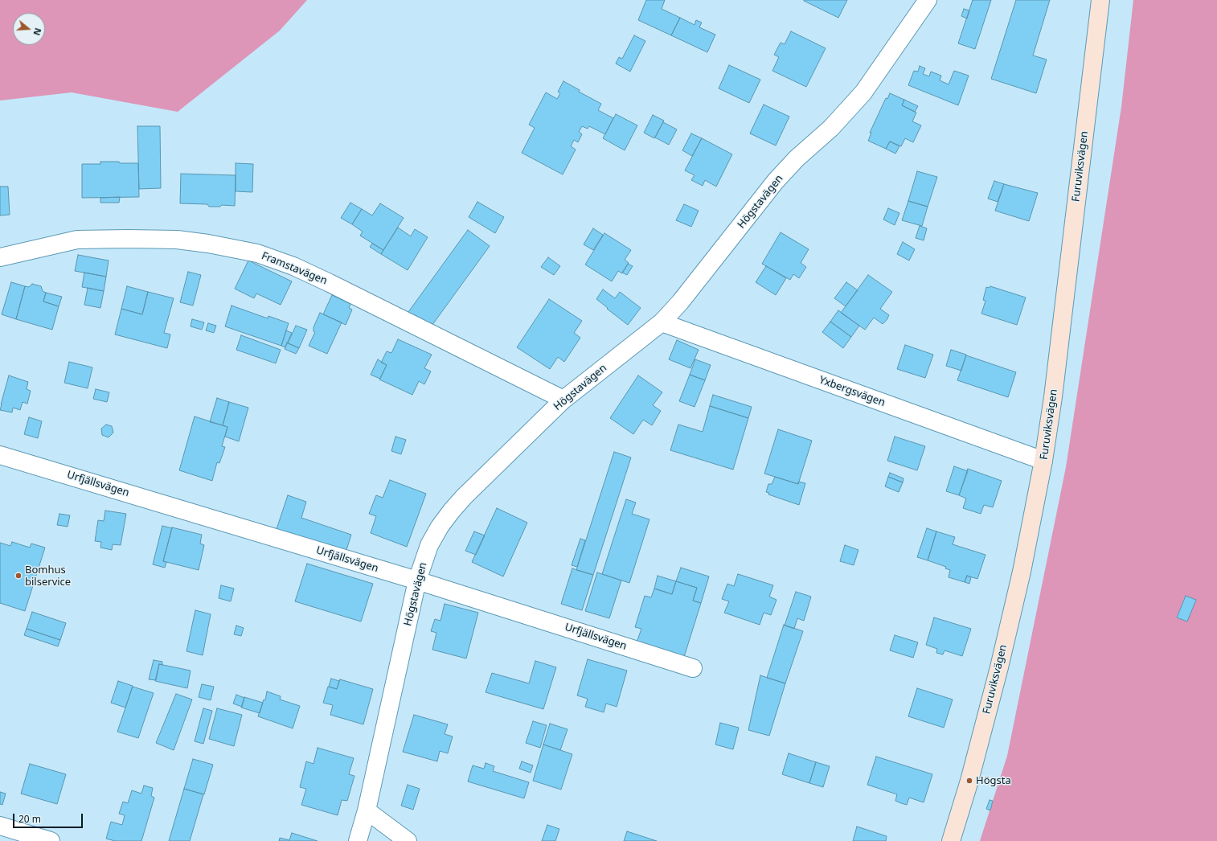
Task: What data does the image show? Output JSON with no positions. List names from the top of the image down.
{
  "streets": {
    "main road": ["Furuviksvägen"],
    "street": [
      "Högstavägen",
      "Framstavägen",
      "Yxbergsvägen",
      "Urfjällsvägen"
    ]
  },
  "crossings": [
    ["Furuviksvägen", "Yxbergsvägen"],
    ["Högstavägen", "Framstavägen"],
    ["Högstavägen", "Yxbergsvägen"],
    ["Högstavägen", "Urfjällsvägen"]
  ],
  "places": ["Bomhus bilservice", "Högsta"],
  "scale_bar": "20 m",
  "north": "right"
}
